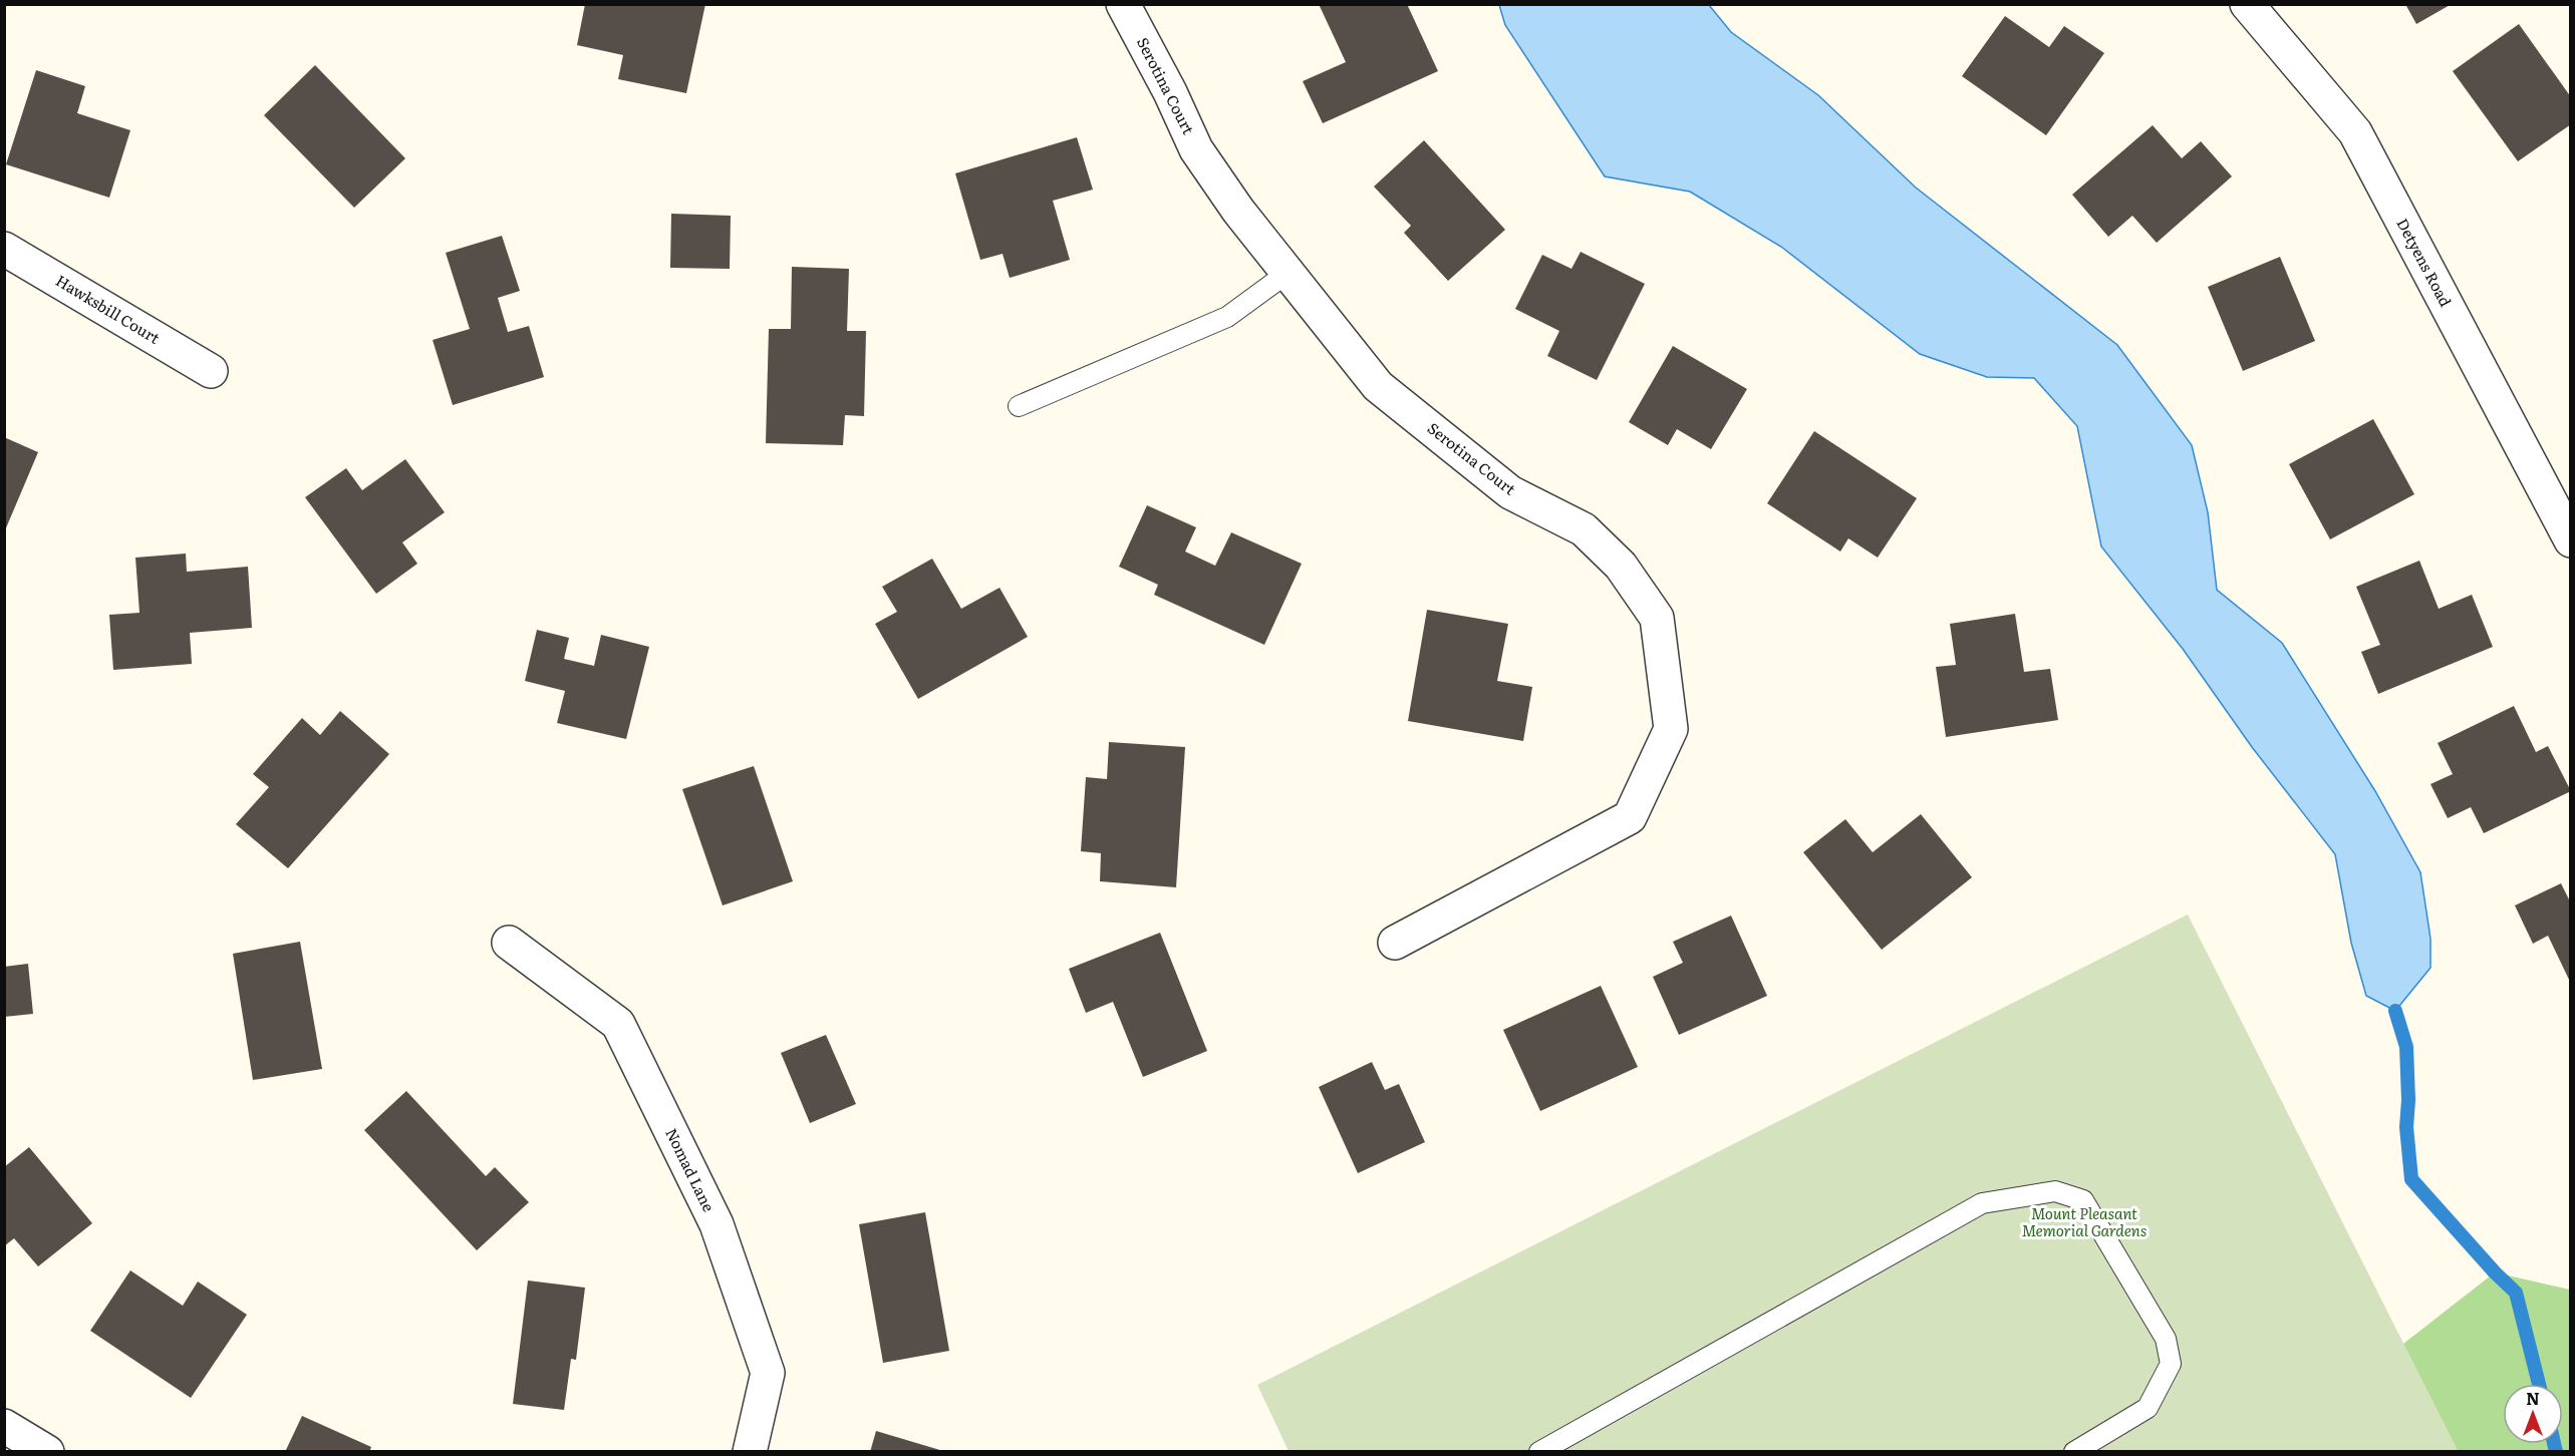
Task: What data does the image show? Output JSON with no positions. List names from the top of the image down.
{
  "streets": {
    "street": [
      "Serotina Court",
      "Detyens Road",
      "Hawksbill Court",
      "Nomad Lane"
    ]
  },
  "parks": ["Mount Pleasant Memorial Gardens"],
  "north": "top"
}
